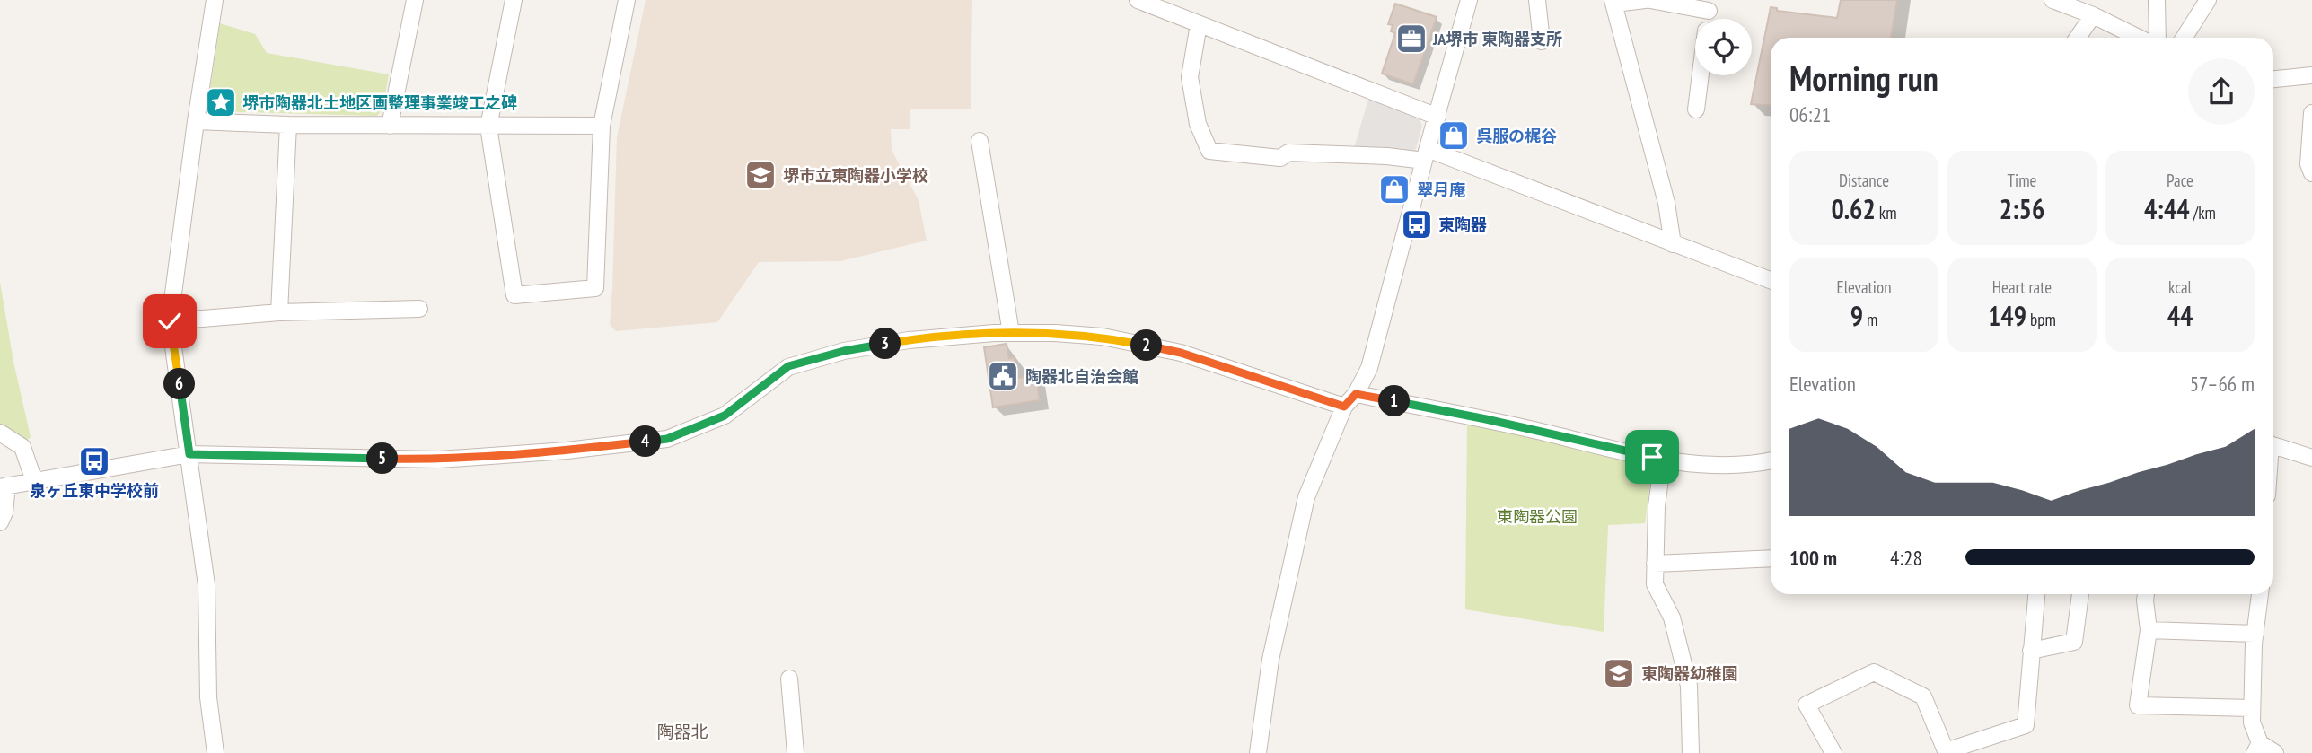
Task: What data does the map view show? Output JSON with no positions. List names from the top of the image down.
{
  "districts": ["陶器北"],
  "parks": ["東陶器公園"],
  "places": {
    "office": ["JA堺市 東陶器支所"],
    "place": ["堺市陶器北土地区画整理事業竣工之碑"],
    "shop": ["呉服の梶谷", "翠月庵"],
    "school or university": ["堺市立東陶器小学校", "東陶器幼稚園"],
    "bus stop": ["東陶器", "泉ヶ丘東中学校前"],
    "public building": ["陶器北自治会館"]
  },
  "page": {
    "heading": ["Morning run", "06:21"],
    "stats": [
      ["Distance", "0.62 km"],
      ["Time", "2:56"],
      ["Pace", "4:44 /km"],
      ["Elevation", "9 m"],
      ["Heart rate", "149 bpm"],
      ["kcal", "44"]
    ],
    "pins": [
      "3",
      "2",
      "6",
      "1",
      "4",
      "5"
    ],
    "chart": ["Elevation", "57–66 m"],
    "list": [
      {
        "name": "100 m",
        "note": "4:28"
      }
    ]
  }
}
